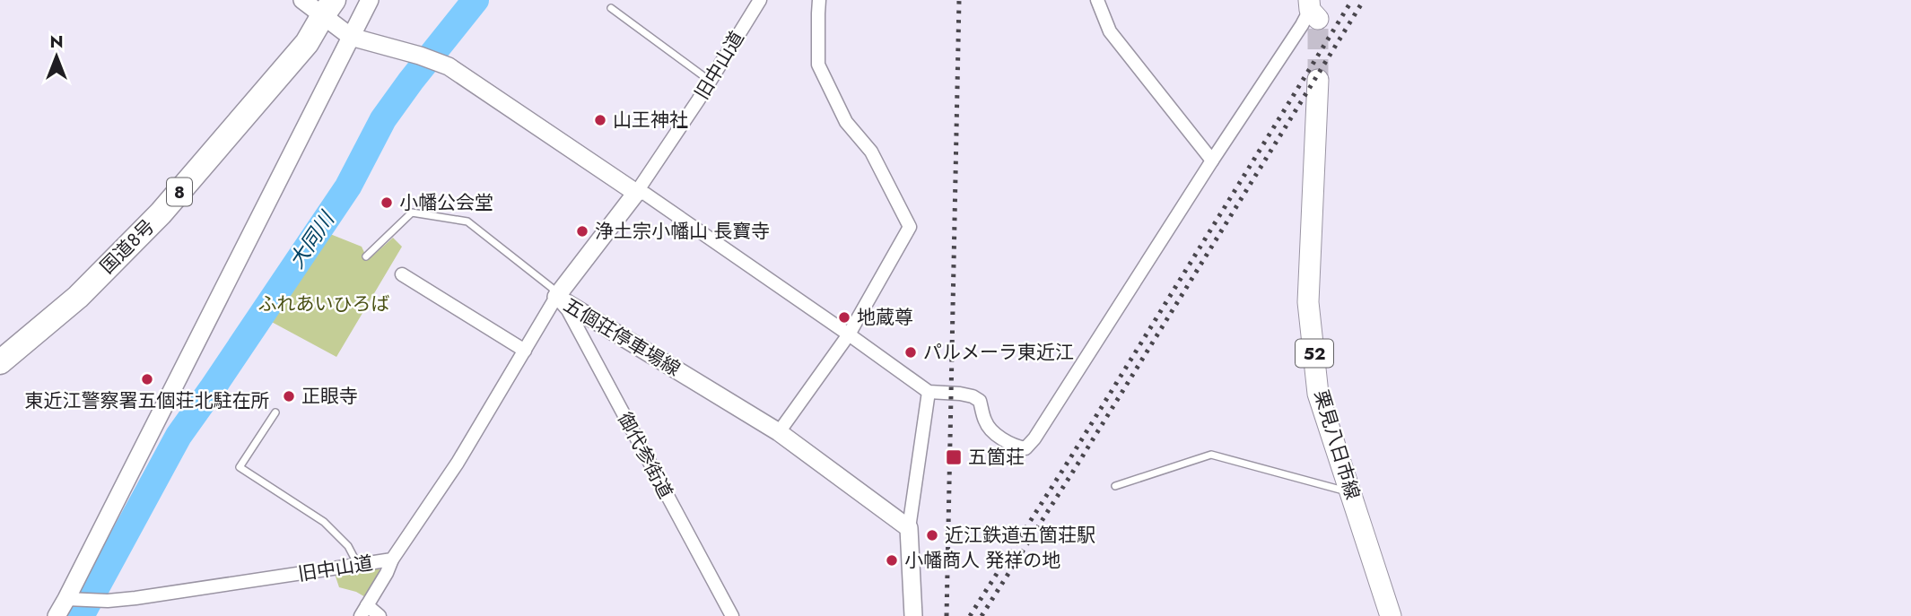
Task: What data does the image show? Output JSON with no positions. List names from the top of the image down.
{
  "streets": {
    "highway": ["8", "国道8号"],
    "main road": ["五個荘停車場線", "52", "栗見八日市線"],
    "street": ["旧中山道", "御代参街道"]
  },
  "crossings": [
    ["旧中山道", "五個荘停車場線"],
    ["旧中山道", "御代参街道"],
    ["五個荘停車場線", "御代参街道"]
  ],
  "water": ["大同川"],
  "parks": ["ふれあいひろば"],
  "places": {
    "other": [
      "山王神社",
      "小幡公会堂",
      "浄土宗小幡山 長寶寺",
      "地蔵尊",
      "パルメーラ東近江",
      "東近江警察署五個荘北駐在所",
      "正眼寺",
      "近江鉄道五箇荘駅",
      "小幡商人 発祥の地"
    ],
    "transit": ["五箇荘"]
  },
  "north": "top"
}
